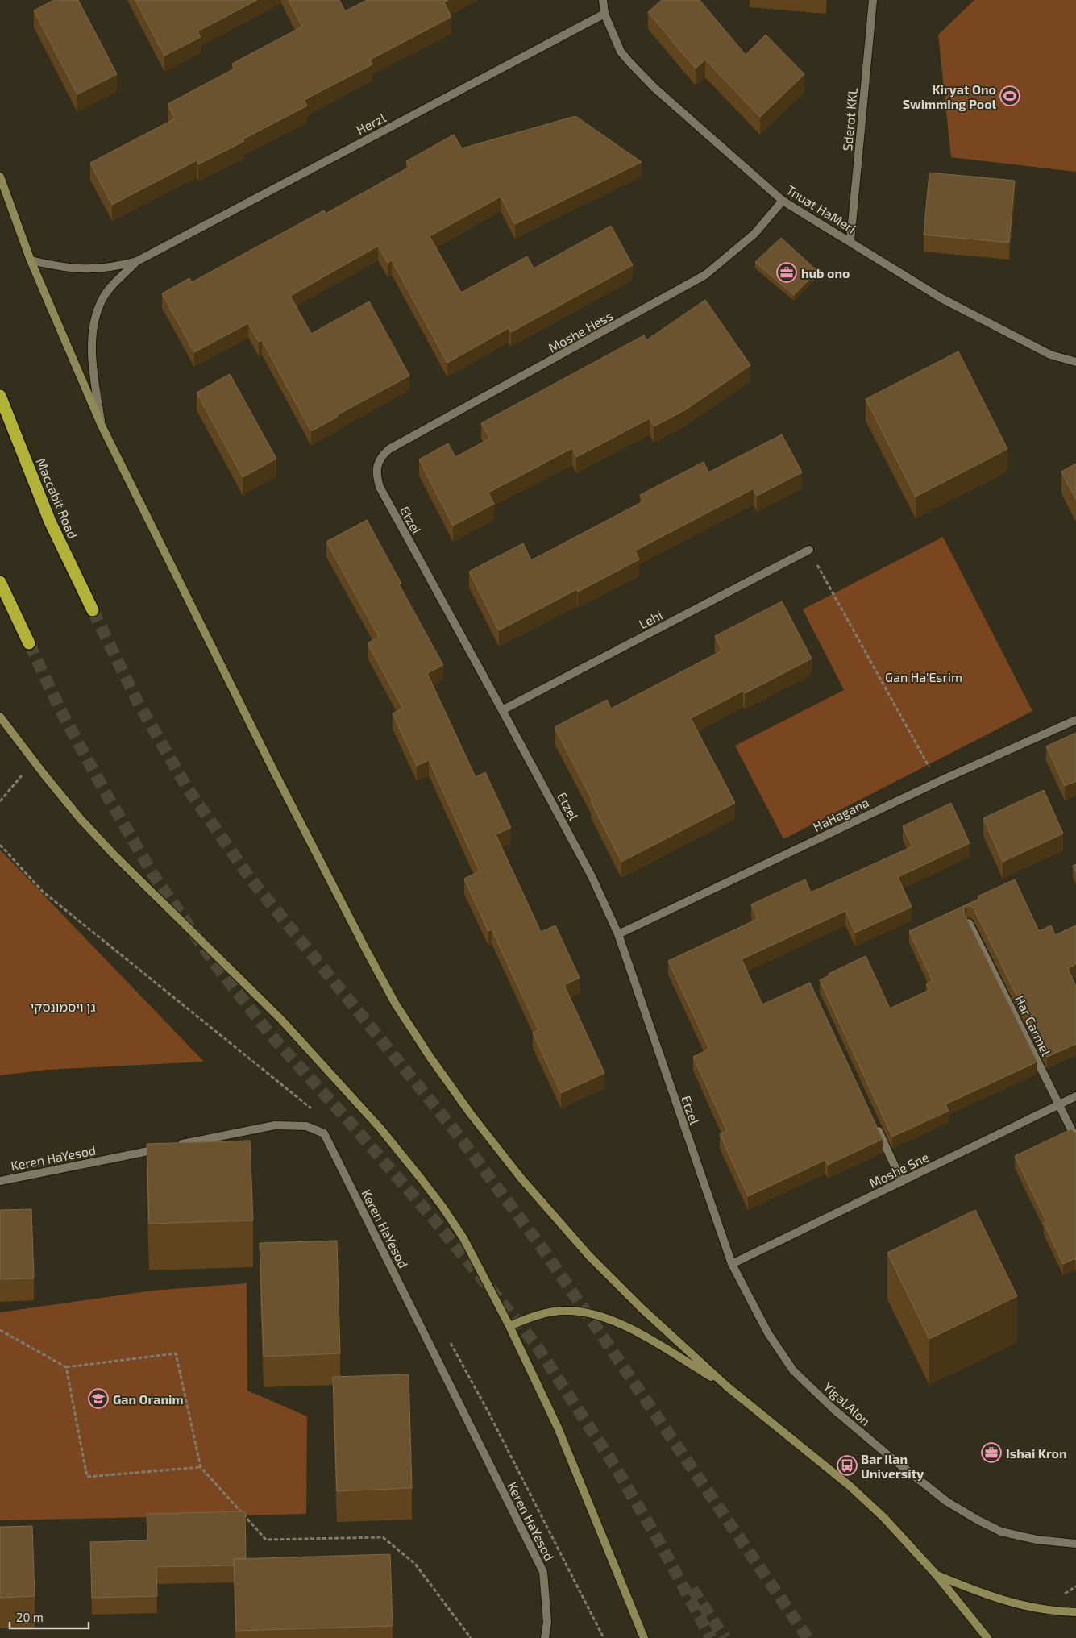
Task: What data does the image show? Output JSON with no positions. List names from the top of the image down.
{
  "streets": {
    "highway": ["Maccabit Road"],
    "street": [
      "Sderot KKL",
      "Herzl",
      "Tnuat HaMeri",
      "Moshe Hess",
      "Etzel",
      "Lehi",
      "HaHagana",
      "Har Carmel",
      "Keren HaYesod",
      "Moshe Sne",
      "Yigal Alon"
    ]
  },
  "crossings": [
    ["Sderot KKL", "Tnuat HaMeri"],
    ["Herzl", "Tnuat HaMeri"],
    ["Tnuat HaMeri", "Moshe Hess"],
    ["Moshe Hess", "Etzel"],
    ["Etzel", "Lehi"],
    ["Etzel", "HaHagana"],
    ["Etzel", "Yigal Alon"],
    ["Har Carmel", "Moshe Sne"],
    ["Moshe Sne", "Yigal Alon"]
  ],
  "parks": ["Gan Ha'Esrim", "גן ויסמונסקי"],
  "places": {
    "sports": ["Kiryat Ono Swimming Pool"],
    "office": ["hub ono", "Ishai Kron"],
    "school or university": ["Gan Oranim"],
    "bus stop": ["Bar Ilan University"]
  },
  "scale_bar": "20 m"
}
